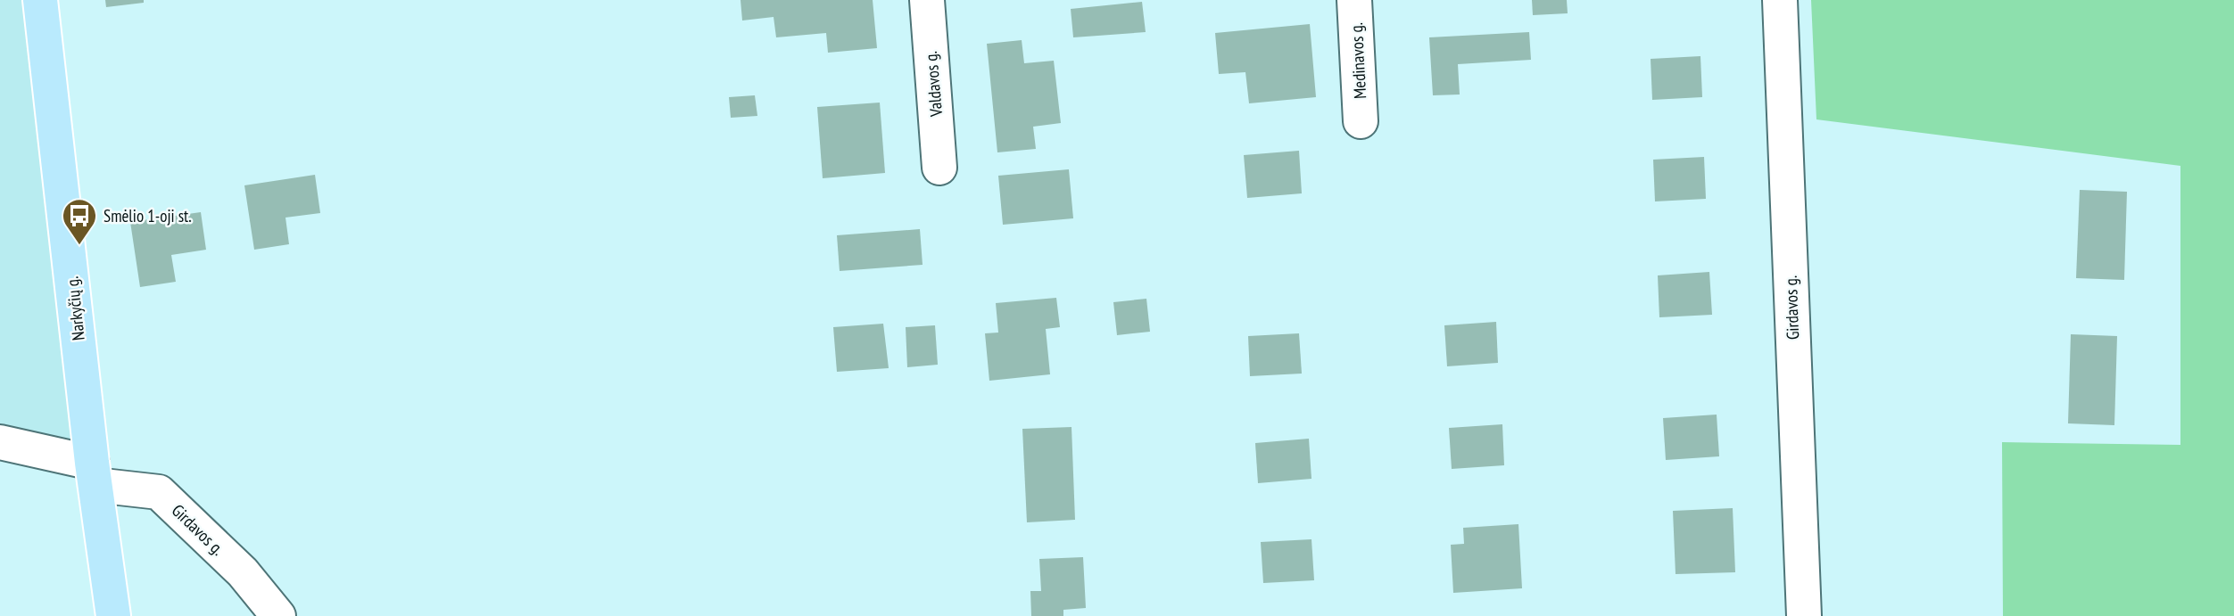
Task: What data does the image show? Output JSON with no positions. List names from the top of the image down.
{
  "streets": {
    "main road": ["Narkyčių g."],
    "street": ["Medinavos g.", "Valdavos g.", "Girdavos g."]
  },
  "crossings": [
    ["Girdavos g.", "Narkyčių g."]
  ],
  "places": {
    "bus stop": ["Smėlio 1-oji st."]
  }
}
